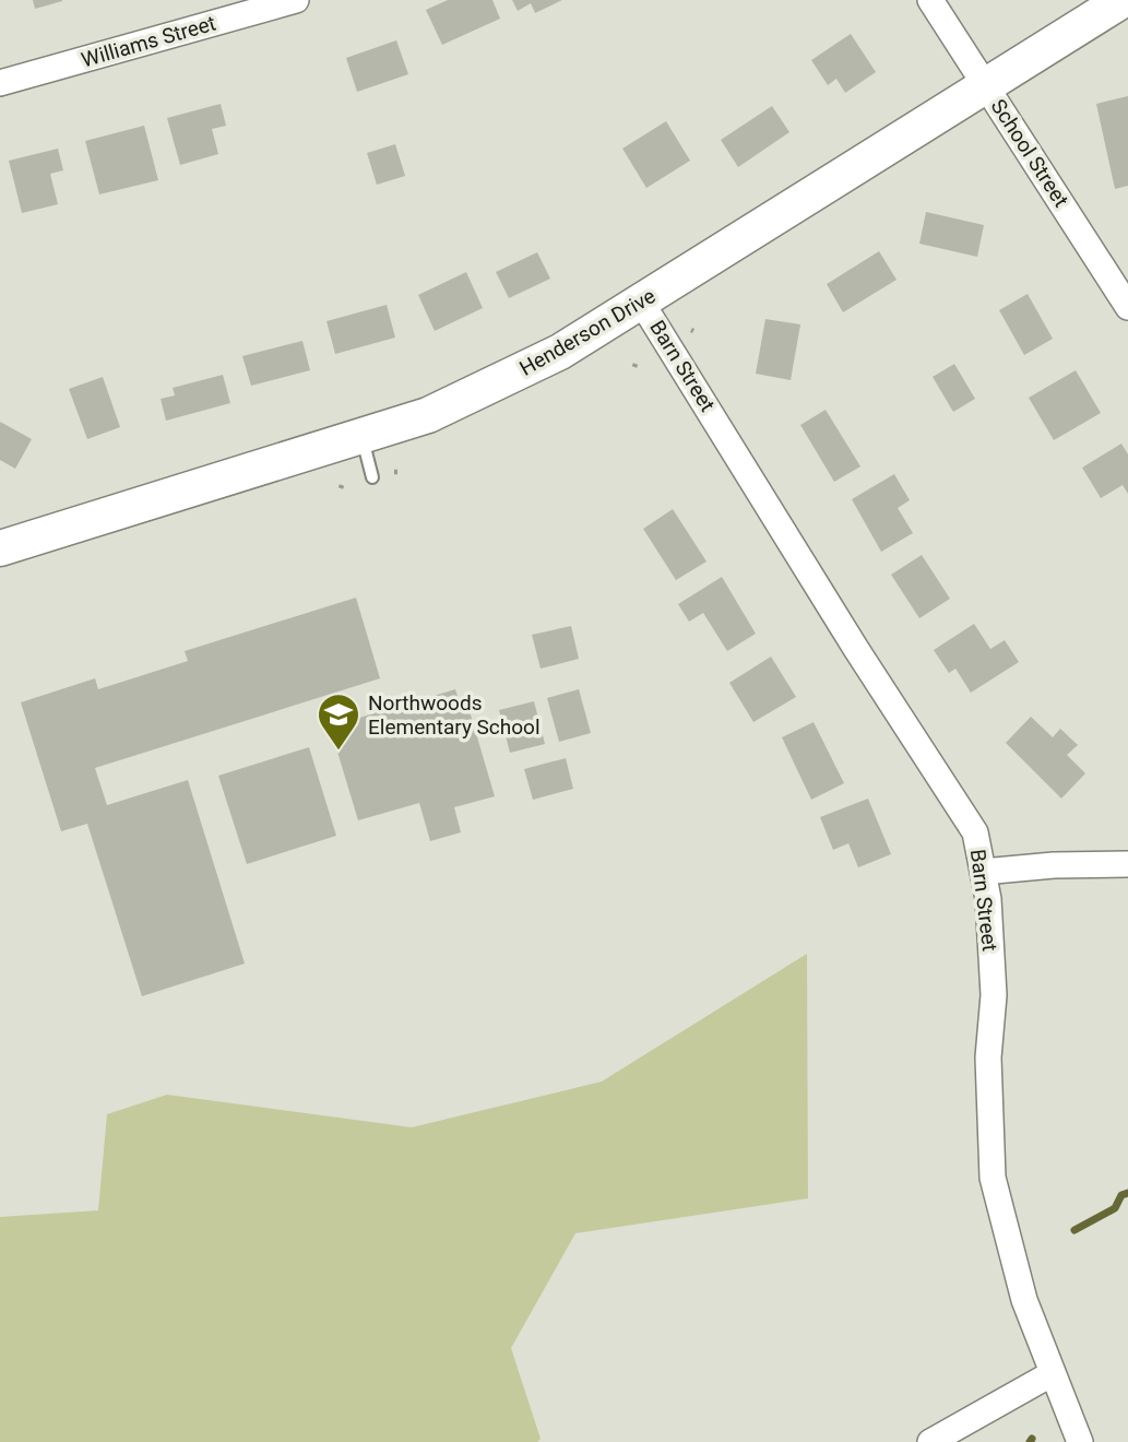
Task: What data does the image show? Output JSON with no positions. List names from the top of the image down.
{
  "streets": {
    "main road": ["Henderson Drive"],
    "street": ["Williams Street", "School Street", "Barn Street"]
  },
  "crossings": [
    ["School Street", "Henderson Drive"],
    ["Henderson Drive", "Barn Street"]
  ],
  "places": {
    "school or university": ["Northwoods Elementary School"]
  }
}
